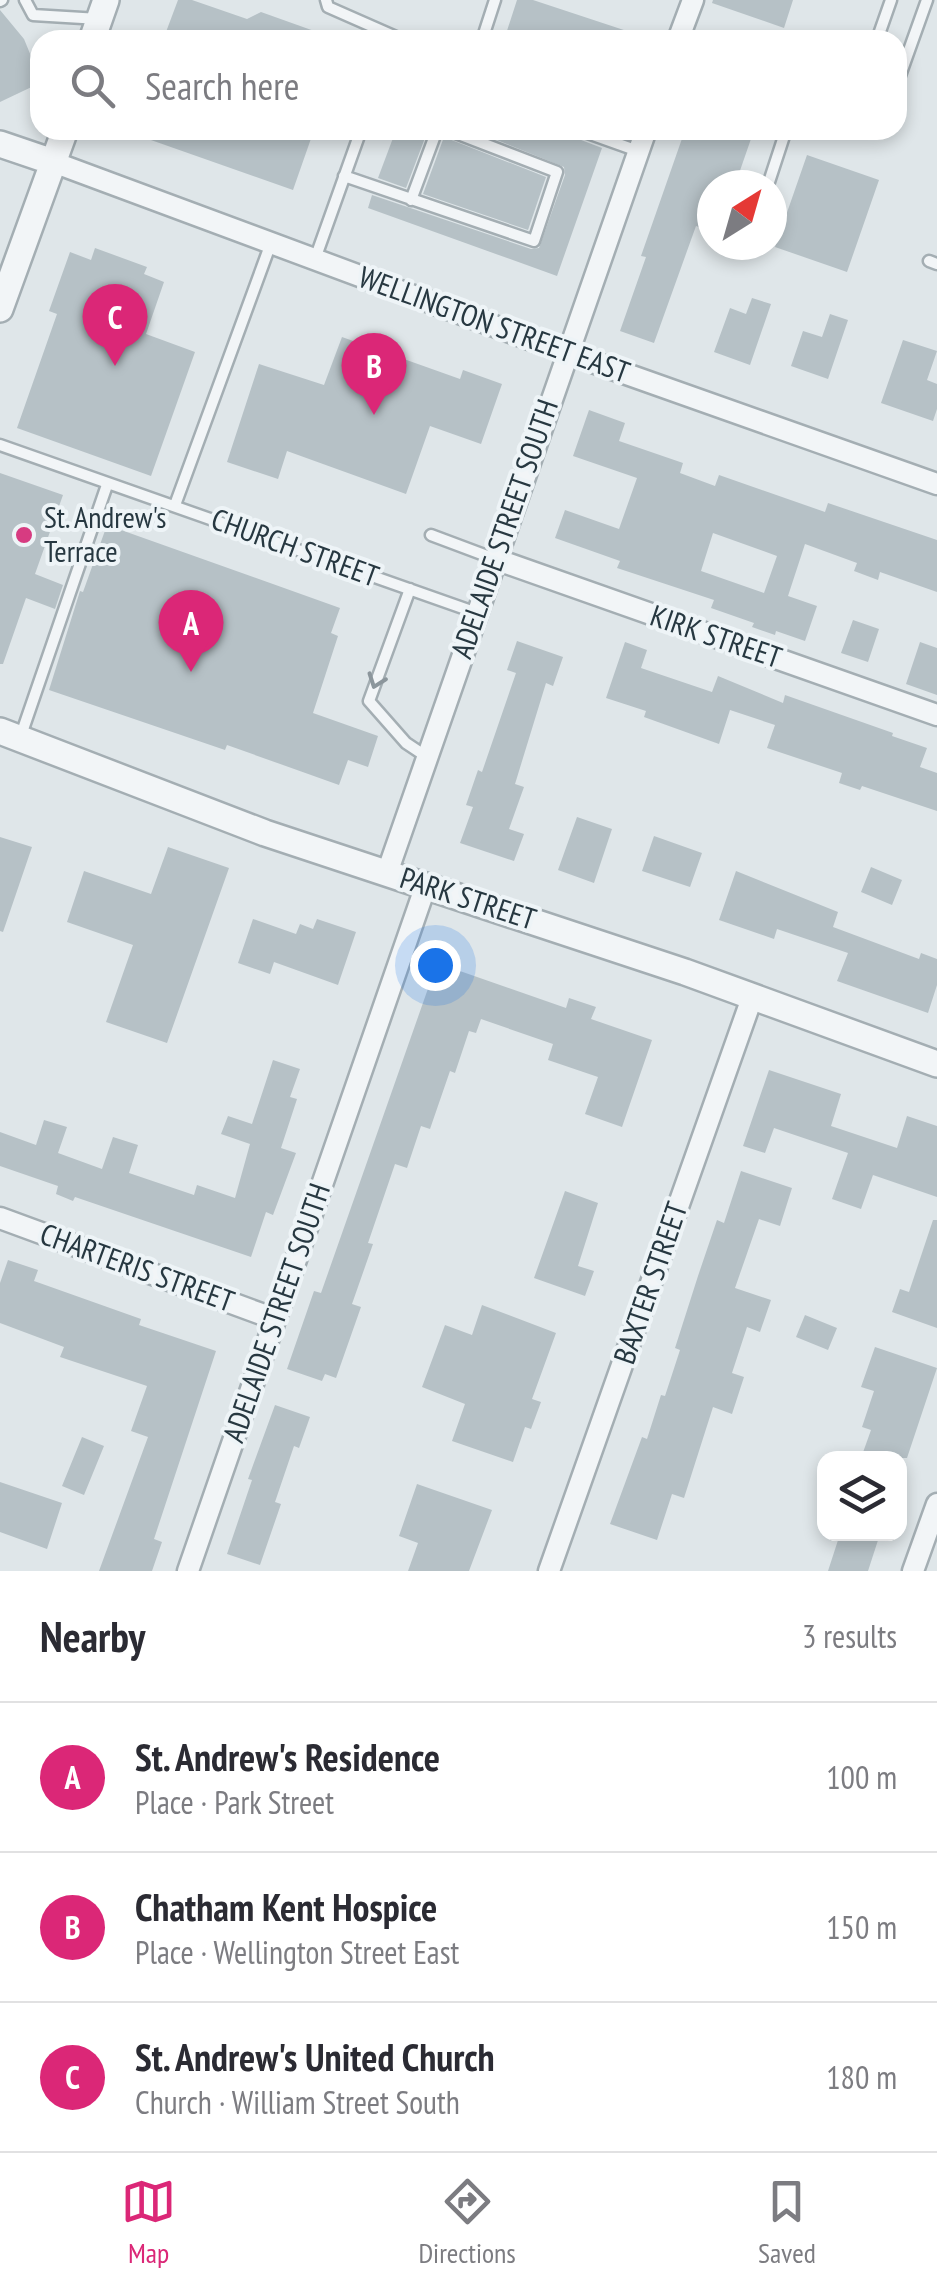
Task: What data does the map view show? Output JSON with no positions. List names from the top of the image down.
{
  "streets": {
    "street": [
      "WELLINGTON STREET EAST",
      "ADELAIDE STREET SOUTH",
      "KIRK STREET",
      "PARK STREET",
      "CHARTERIS STREET",
      "BAXTER STREET"
    ],
    "lane": ["CHURCH STREET"]
  },
  "crossings": [
    ["WELLINGTON STREET EAST", "ADELAIDE STREET SOUTH"],
    ["ADELAIDE STREET SOUTH", "CHURCH STREET"],
    ["ADELAIDE STREET SOUTH", "KIRK STREET"],
    ["ADELAIDE STREET SOUTH", "PARK STREET"],
    ["ADELAIDE STREET SOUTH", "CHARTERIS STREET"],
    ["PARK STREET", "BAXTER STREET"]
  ],
  "places": ["St. Andrew's Terrace"],
  "north": "top right",
  "page": {
    "search": "Search here",
    "pins": ["C", "B", "A"],
    "heading": ["Nearby", "3 results"],
    "list": [
      {
        "mark": "A",
        "name": "St. Andrew's Residence",
        "note": "Place · Park Street",
        "value": "100 m"
      },
      {
        "mark": "B",
        "name": "Chatham Kent Hospice",
        "note": "Place · Wellington Street East",
        "value": "150 m"
      },
      {
        "mark": "C",
        "name": "St. Andrew's United Church",
        "note": "Church · William Street South",
        "value": "180 m"
      }
    ],
    "nav": ["Map", "Directions", "Saved"]
  }
}
